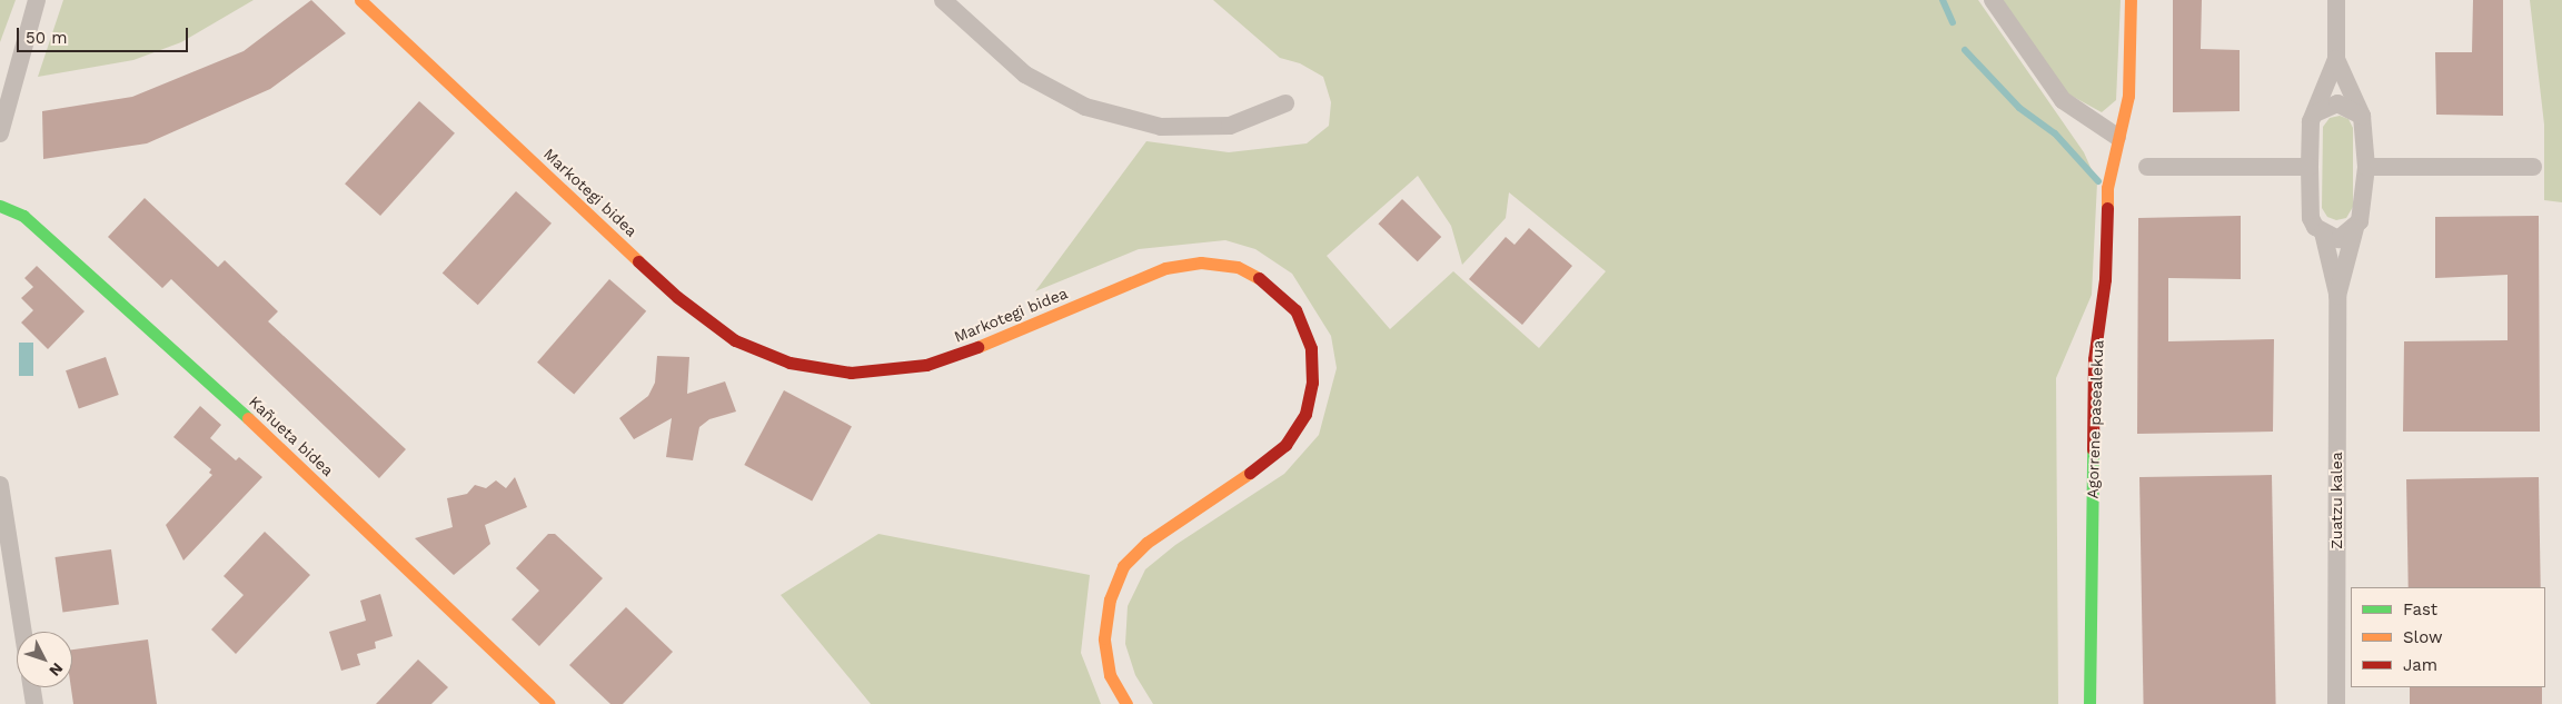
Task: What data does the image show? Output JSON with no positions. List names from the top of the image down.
{
  "streets": {
    "street": [
      "Markotegi bidea",
      "Agorrene pasealekua",
      "Kañueta bidea",
      "Zuatzu kalea"
    ]
  },
  "legend": ["Fast", "Slow", "Jam"],
  "scale_bar": "50 m",
  "north": "bottom right"
}
